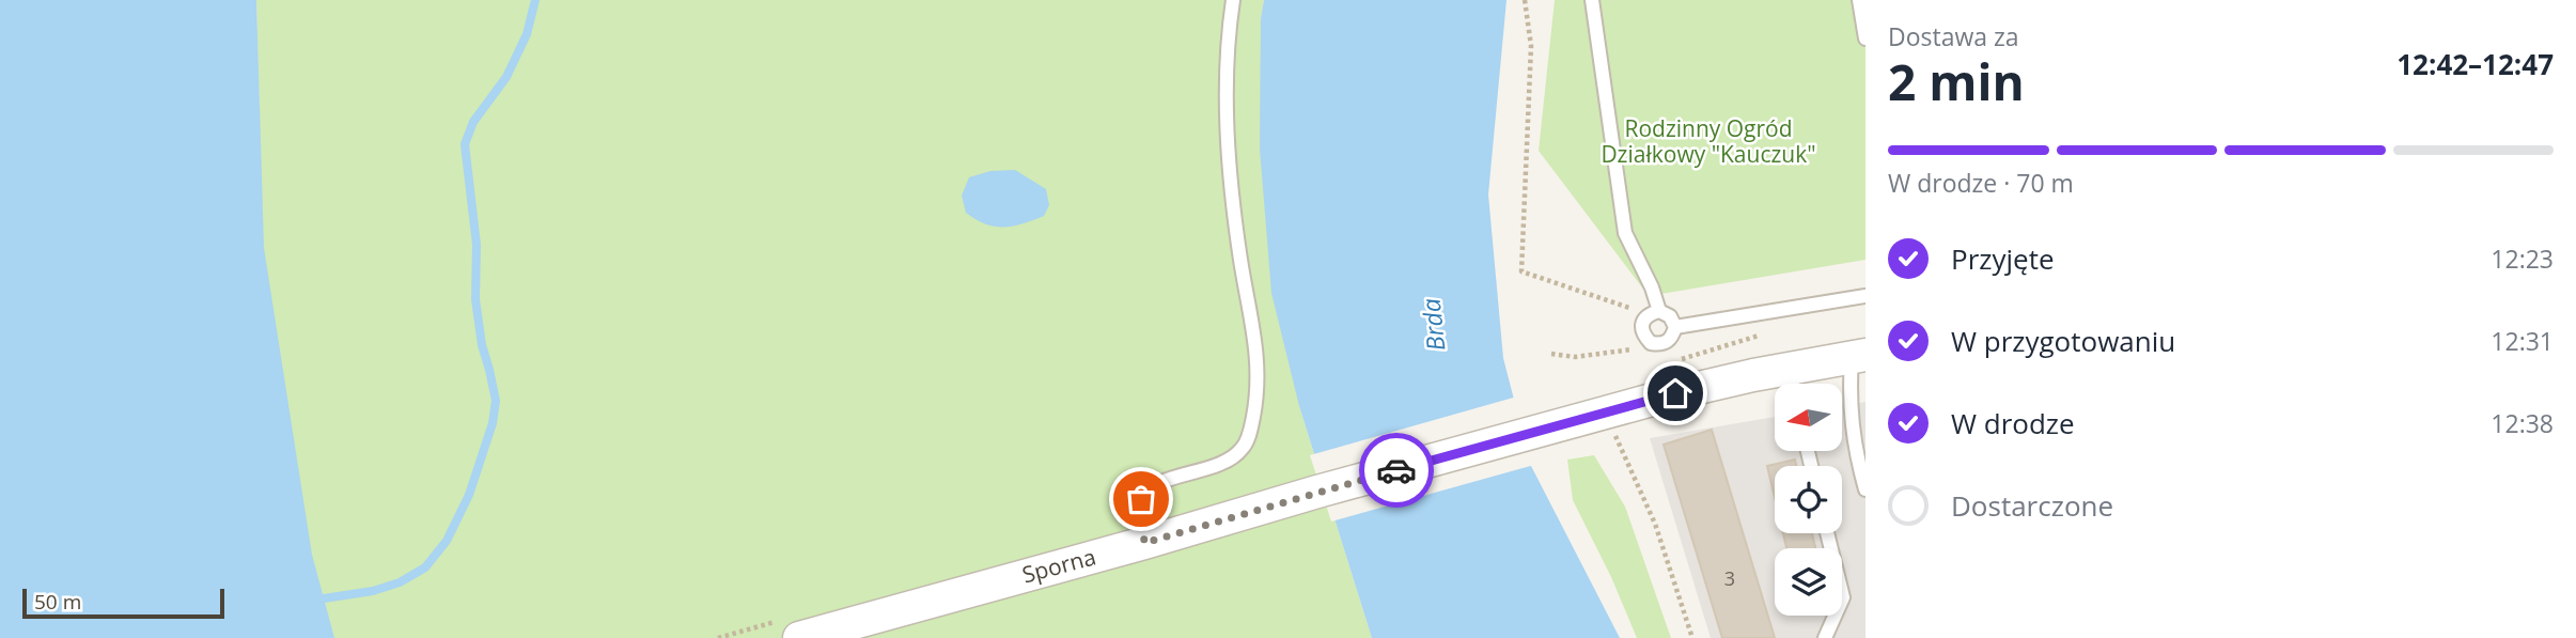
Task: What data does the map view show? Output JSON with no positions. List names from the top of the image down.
{
  "streets": {
    "street": ["Sporna"]
  },
  "water": ["Brda"],
  "parks": ["Rodzinny Ogród Działkowy \"Kauczuk\""],
  "house_numbers": ["3"],
  "scale_bar": "50 m",
  "north": "left",
  "page": {
    "heading": ["2 min", "Dostawa za", "12:42–12:47"],
    "bar": "W drodze · 70 m",
    "list": [
      ["Przyjęte", "12:23"],
      ["W przygotowaniu", "12:31"],
      ["W drodze", "12:38"],
      "Dostarczone"
    ],
    "scale": "50 m"
  }
}
